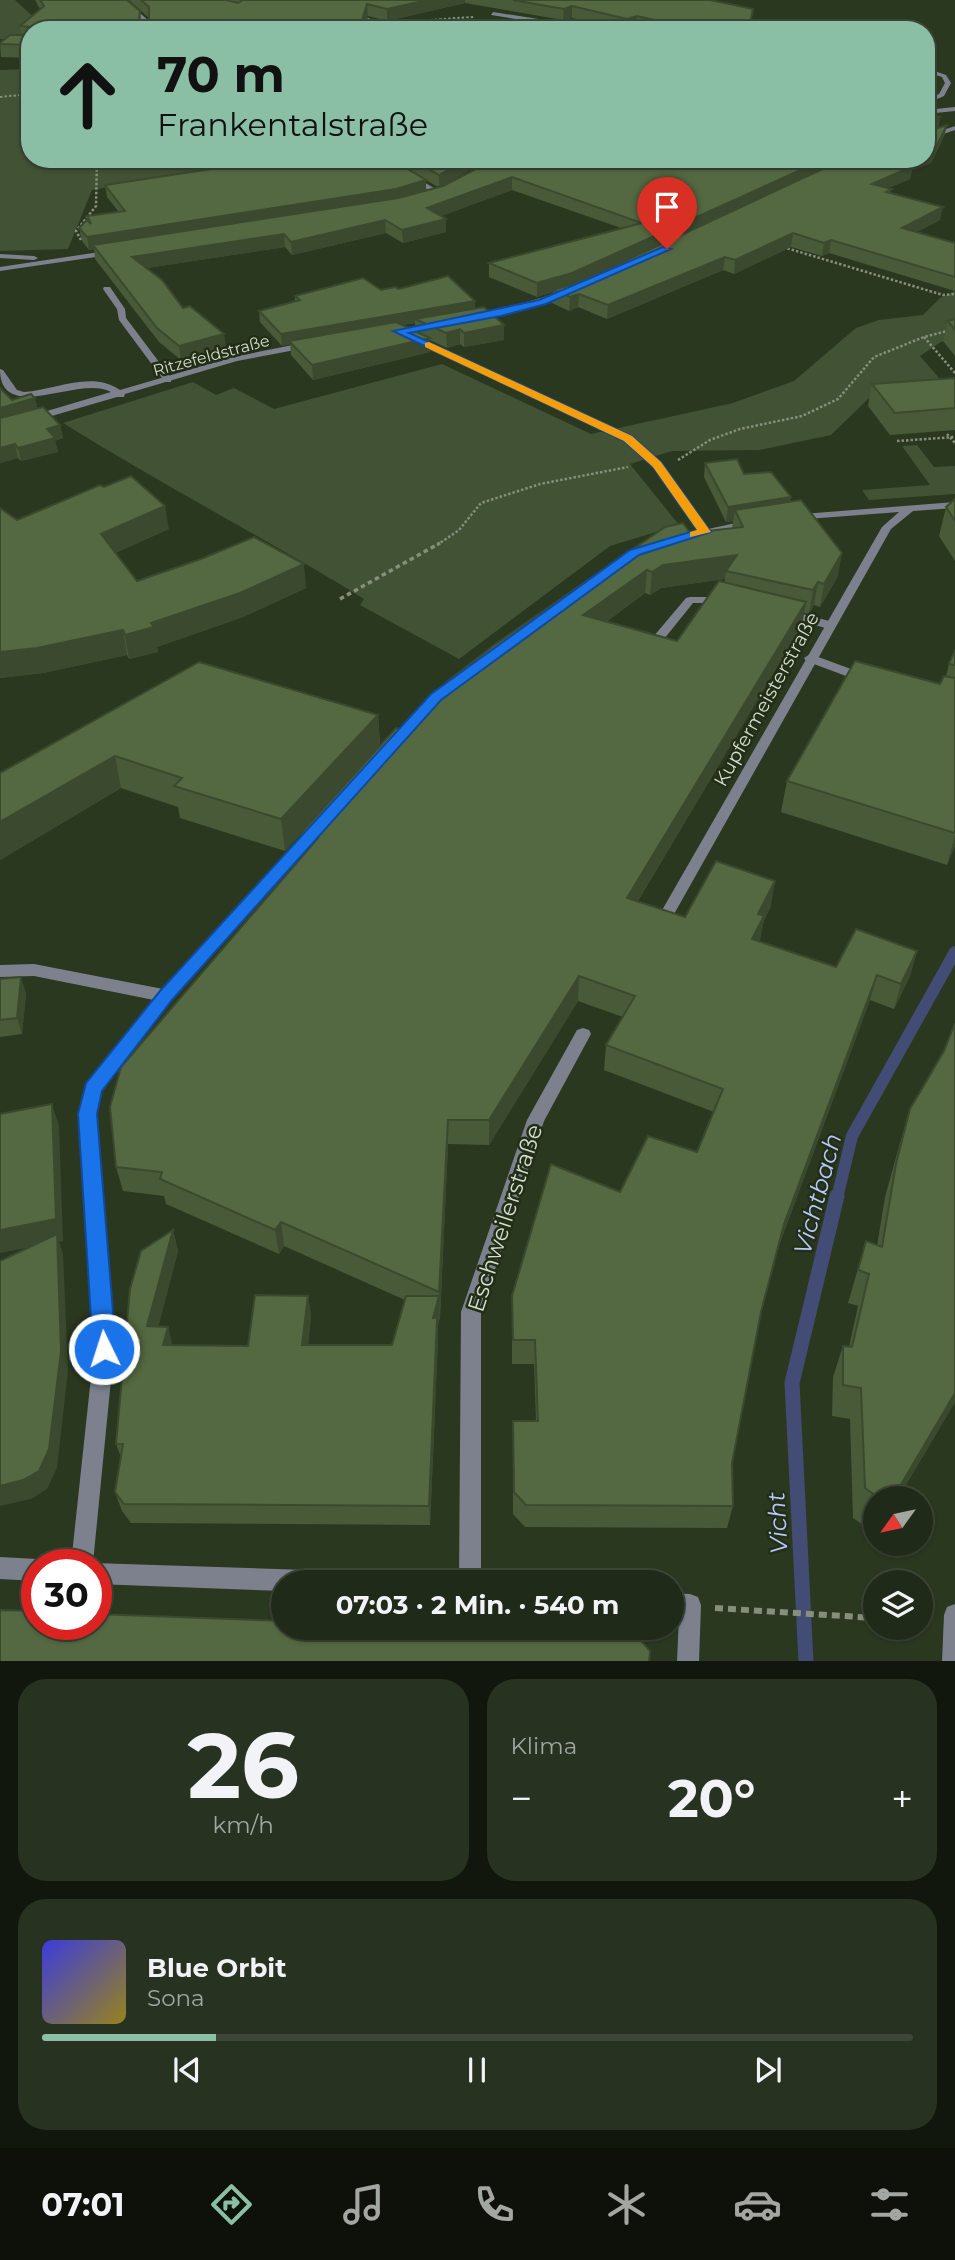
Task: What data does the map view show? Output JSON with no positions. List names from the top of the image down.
{
  "streets": {
    "street": ["Ritzefeldstraße", "Kupfermeisterstraße", "Eschweilerstraße"]
  },
  "water": ["Vichtbach", "Vicht"],
  "north": "bottom left",
  "page": {
    "turn": ["70 m", "Frankentalstraße"],
    "limit": "30",
    "trip": "07:03 · 2 Min. · 540 m",
    "tile": [
      ["26", "km/h"],
      "Klima"
    ],
    "heat": ["−", "20°", "+"],
    "song": ["Blue Orbit", "Sona"],
    "tabs": "07:01"
  }
}
